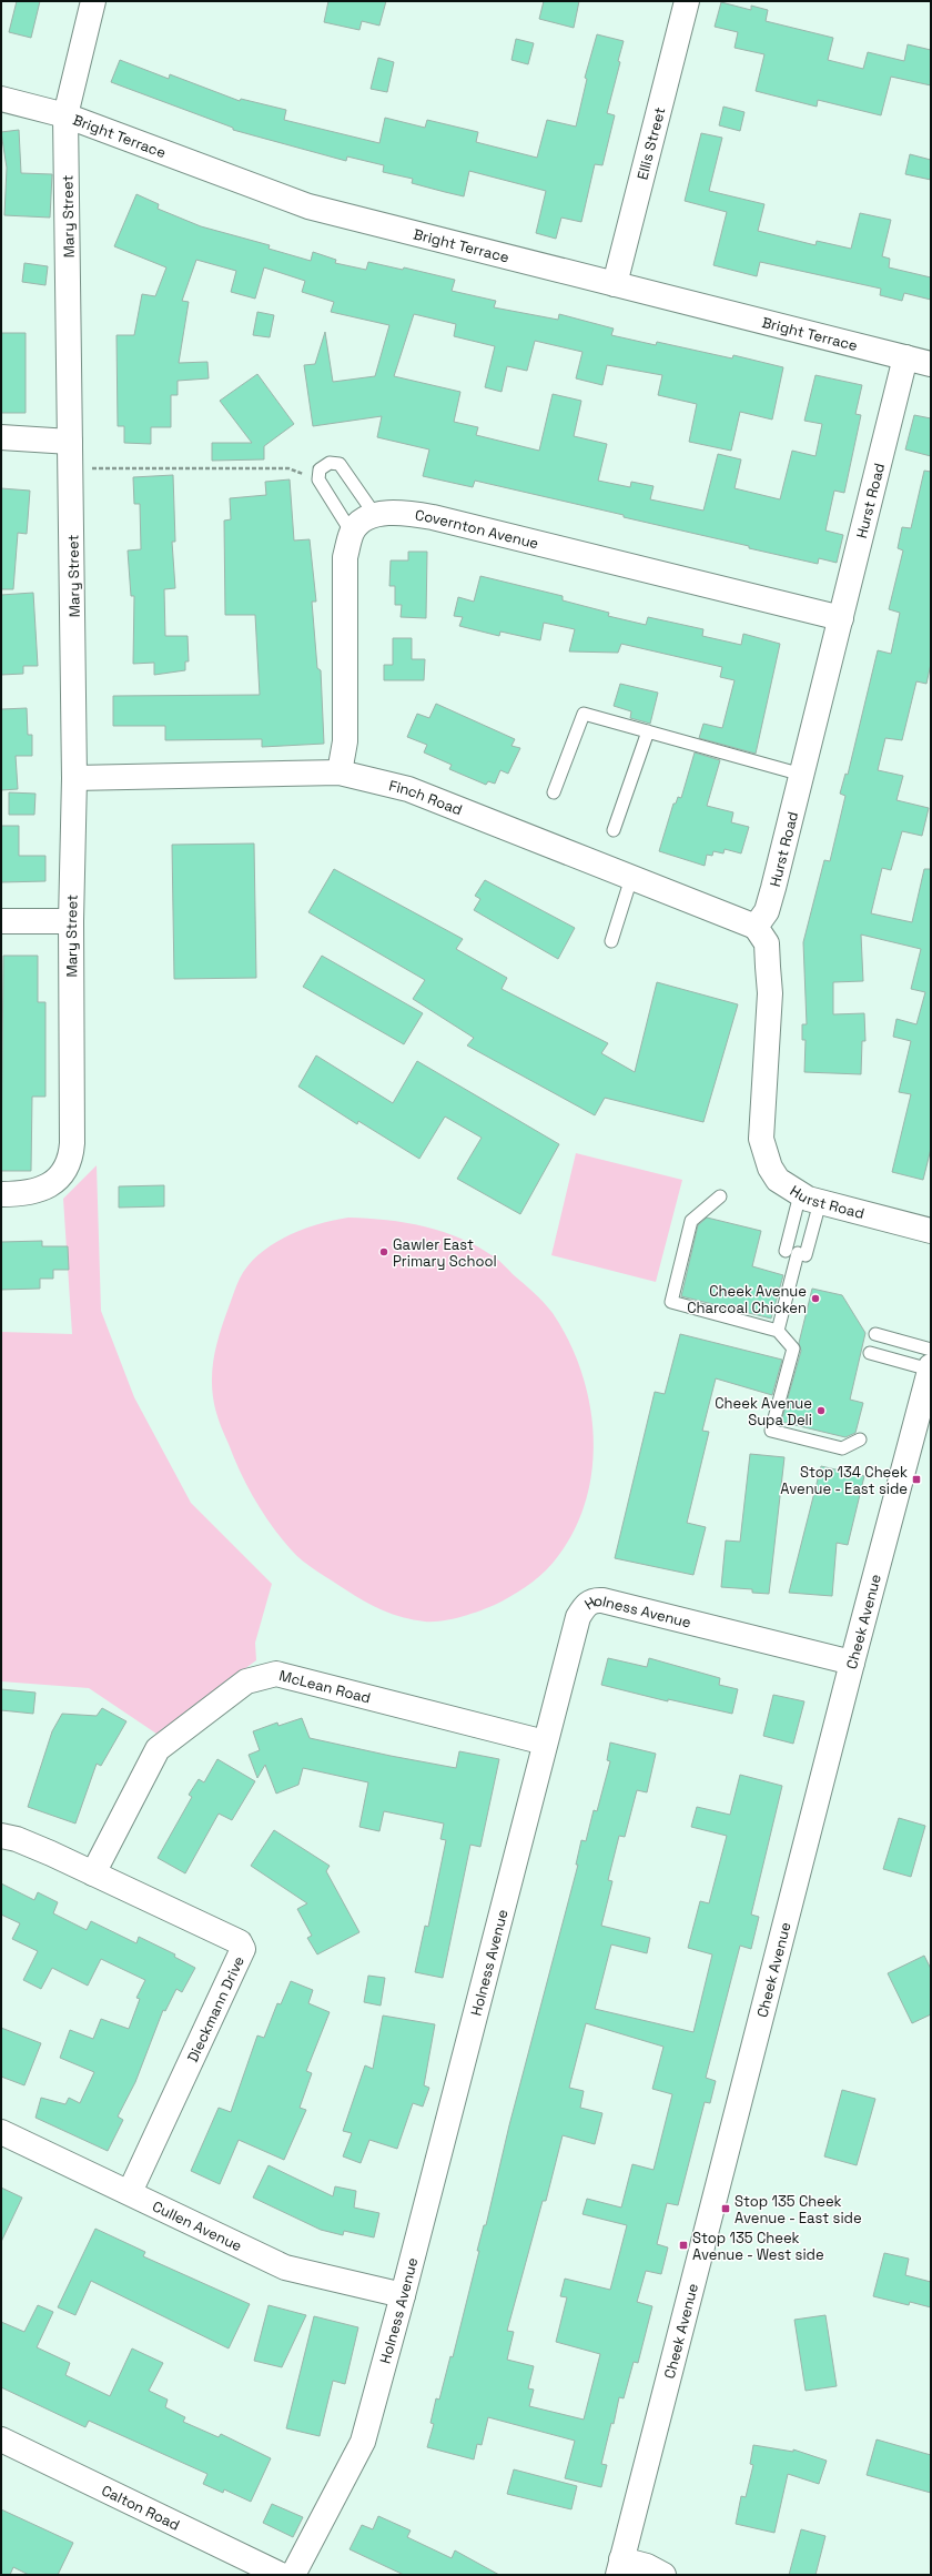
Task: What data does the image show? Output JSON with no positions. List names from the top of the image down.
{
  "streets": {
    "street": [
      "Bright Terrace",
      "Ellis Street",
      "Mary Street",
      "Hurst Road",
      "Covernton Avenue",
      "Finch Road",
      "Holness Avenue",
      "Cheek Avenue",
      "McLean Road",
      "Dieckmann Drive",
      "Cullen Avenue",
      "Calton Road"
    ]
  },
  "crossings": [
    ["Bright Terrace", "Ellis Street"],
    ["Bright Terrace", "Mary Street"],
    ["Bright Terrace", "Hurst Road"],
    ["Mary Street", "Finch Road"],
    ["Hurst Road", "Covernton Avenue"],
    ["Hurst Road", "Finch Road"],
    ["Holness Avenue", "Cheek Avenue"],
    ["Holness Avenue", "McLean Road"],
    ["Holness Avenue", "Cullen Avenue"],
    ["McLean Road", "Dieckmann Drive"],
    ["Dieckmann Drive", "Cullen Avenue"]
  ],
  "places": {
    "other": ["Gawler East Primary School", "Cheek Avenue Charcoal Chicken", "Cheek Avenue Supa Deli"],
    "transit": ["Stop 134 Cheek Avenue - East side", "Stop 135 Cheek Avenue - East side", "Stop 135 Cheek Avenue - West side"]
  }
}
